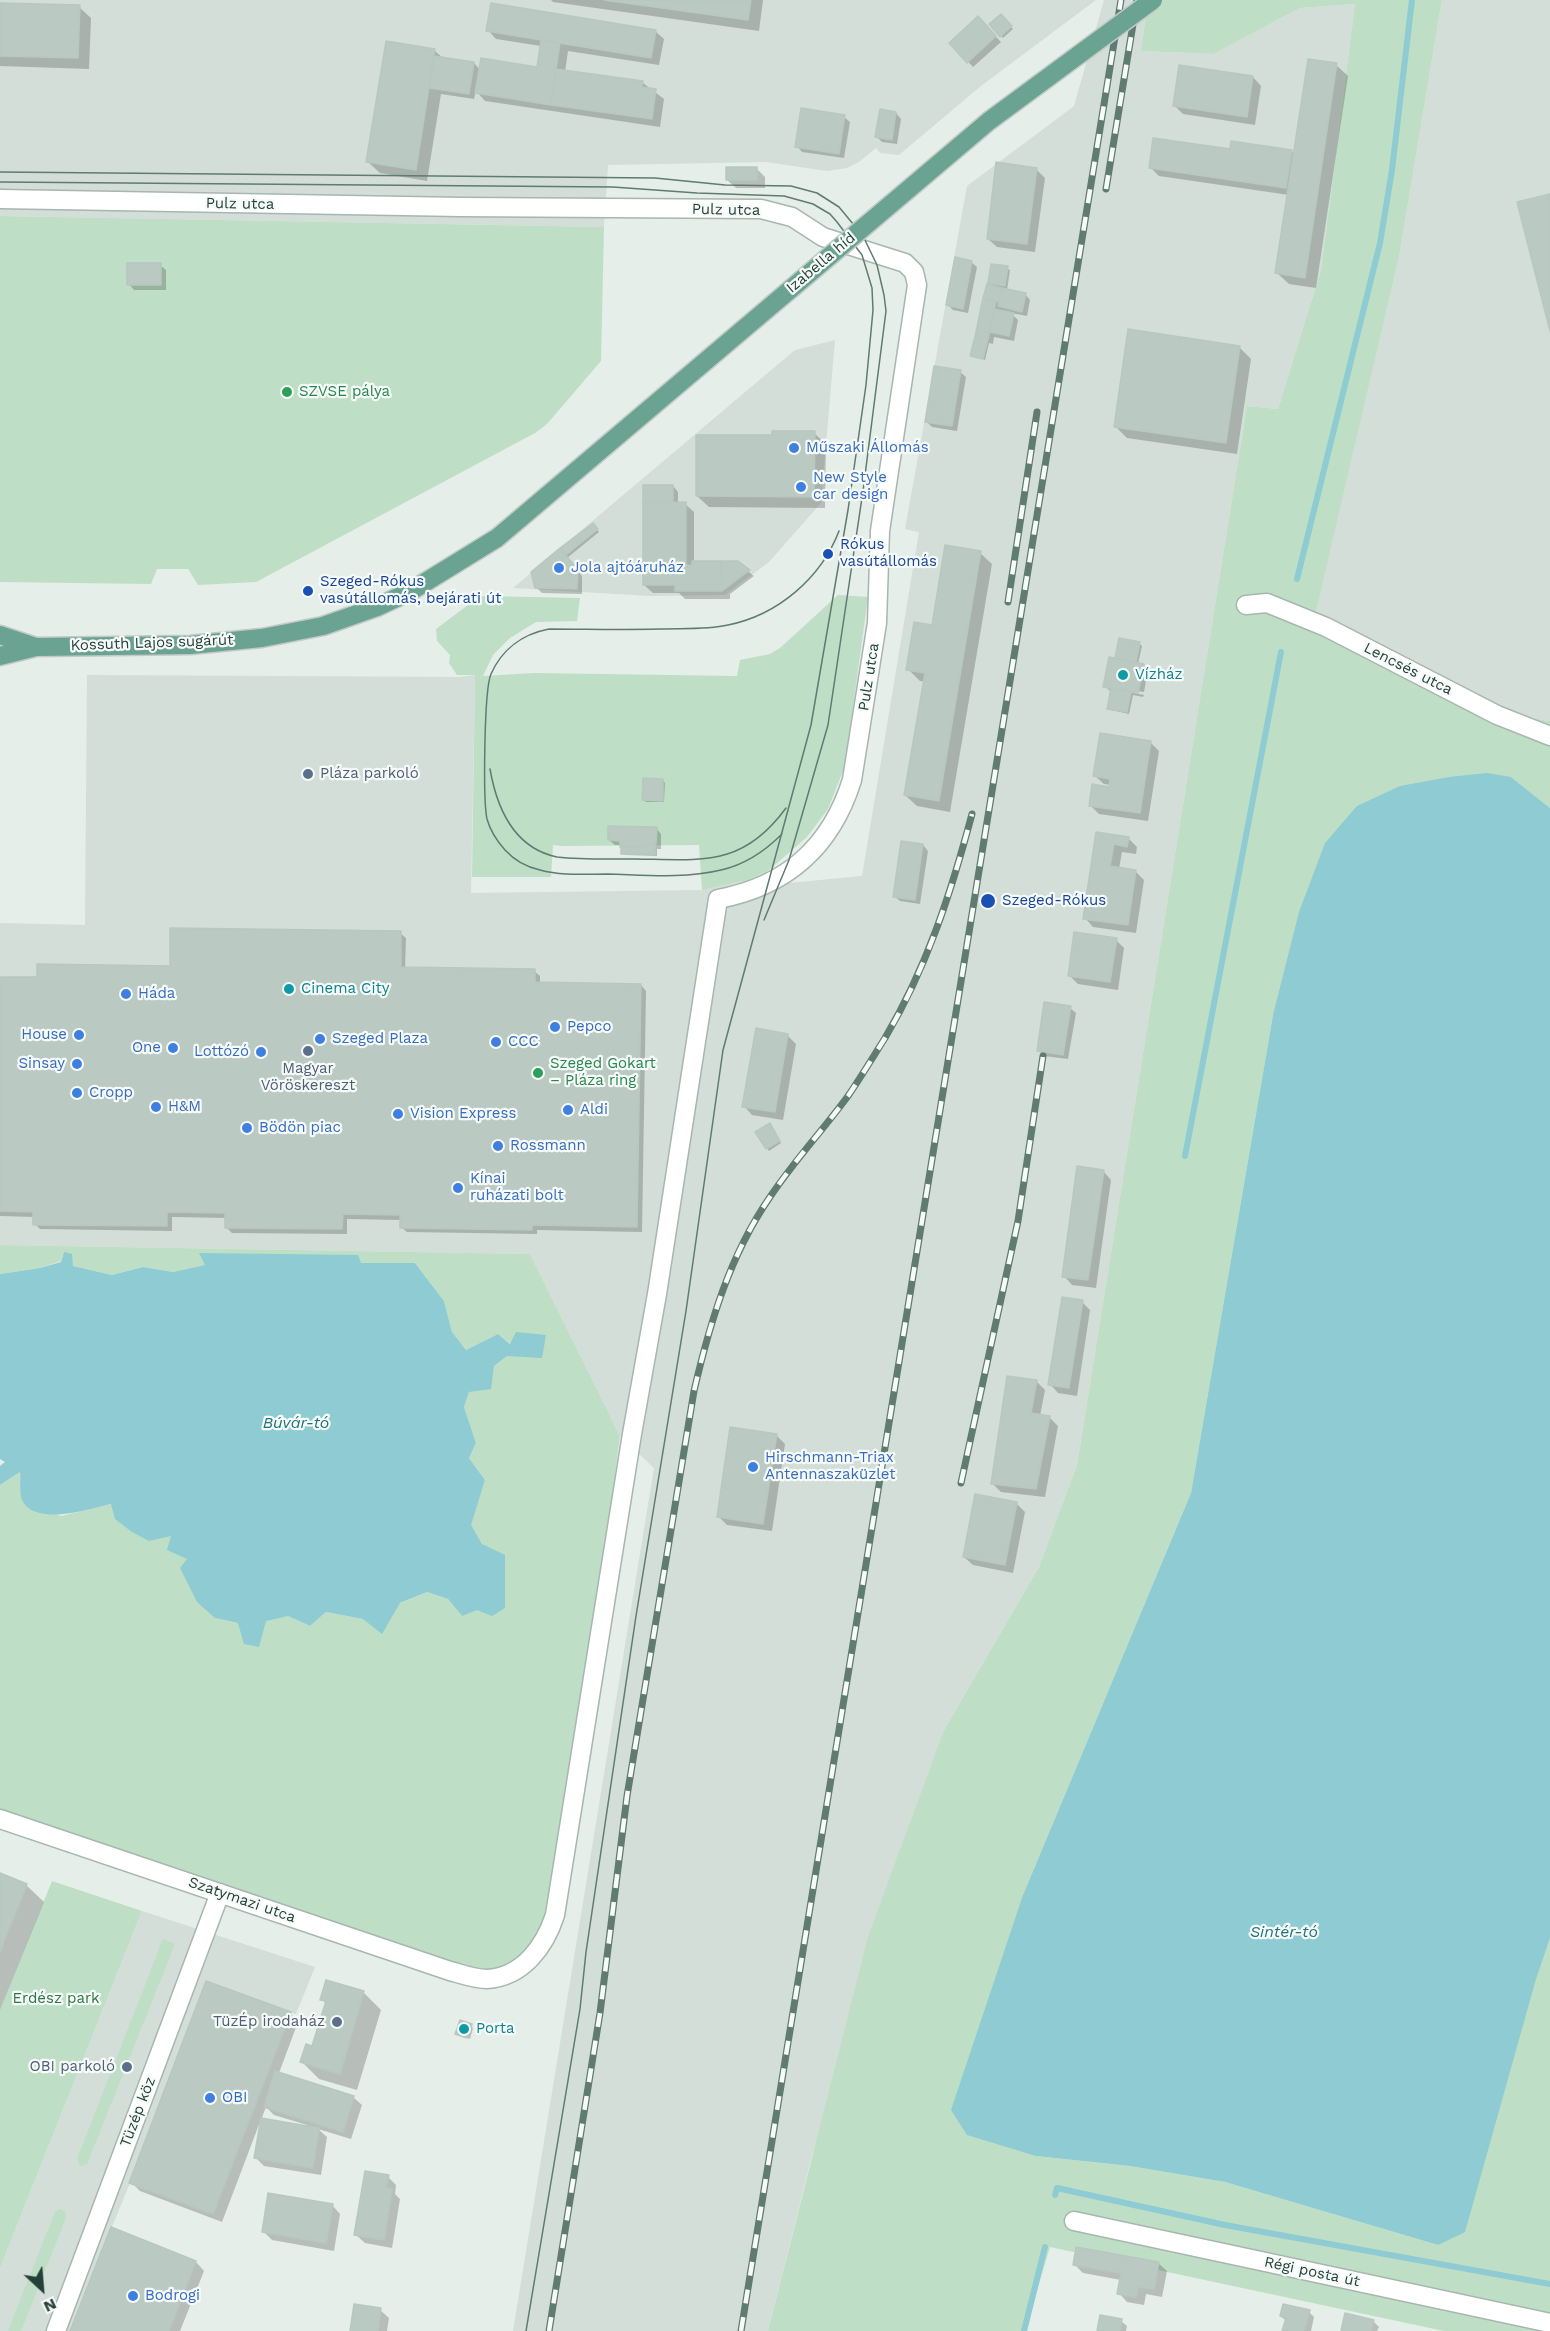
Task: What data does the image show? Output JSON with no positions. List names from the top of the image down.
{
  "streets": {
    "main road": ["Izabella híd", "Kossuth Lajos sugárút"],
    "street": [
      "Pulz utca",
      "Lencsés utca",
      "Szatymazi utca",
      "Tüzép köz",
      "Régi posta út"
    ]
  },
  "crossings": [
    ["Pulz utca", "Szatymazi utca"],
    ["Izabella híd", "Kossuth Lajos sugárút"],
    ["Szatymazi utca", "Tüzép köz"]
  ],
  "water": ["Búvár-tó", "Sintér-tó"],
  "parks": ["Erdész park"],
  "places": [
    "SZVSE pálya",
    "Műszaki Állomás",
    "New Style car design",
    "Rókus vasútállomás",
    "Jola ajtóáruház",
    "Szeged-Rókus vasútállomás, bejárati út",
    "Vízház",
    "Pláza parkoló",
    "Szeged-Rókus",
    "Cinema City",
    "Háda",
    "Pepco",
    "House",
    "Szeged Plaza",
    "CCC",
    "One",
    "Magyar Vöröskereszt",
    "Lottózó",
    "Sinsay",
    "Szeged Gokart – Pláza ring",
    "Cropp",
    "H&M",
    "Aldi",
    "Vision Express",
    "Bödön piac",
    "Rossmann",
    "Kínai ruházati bolt",
    "Hirschmann-Triax Antennaszaküzlet",
    "TüzÉp irodaház",
    "Porta",
    "OBI parkoló",
    "OBI",
    "Bodrogi"
  ],
  "north": "bottom right"
}
